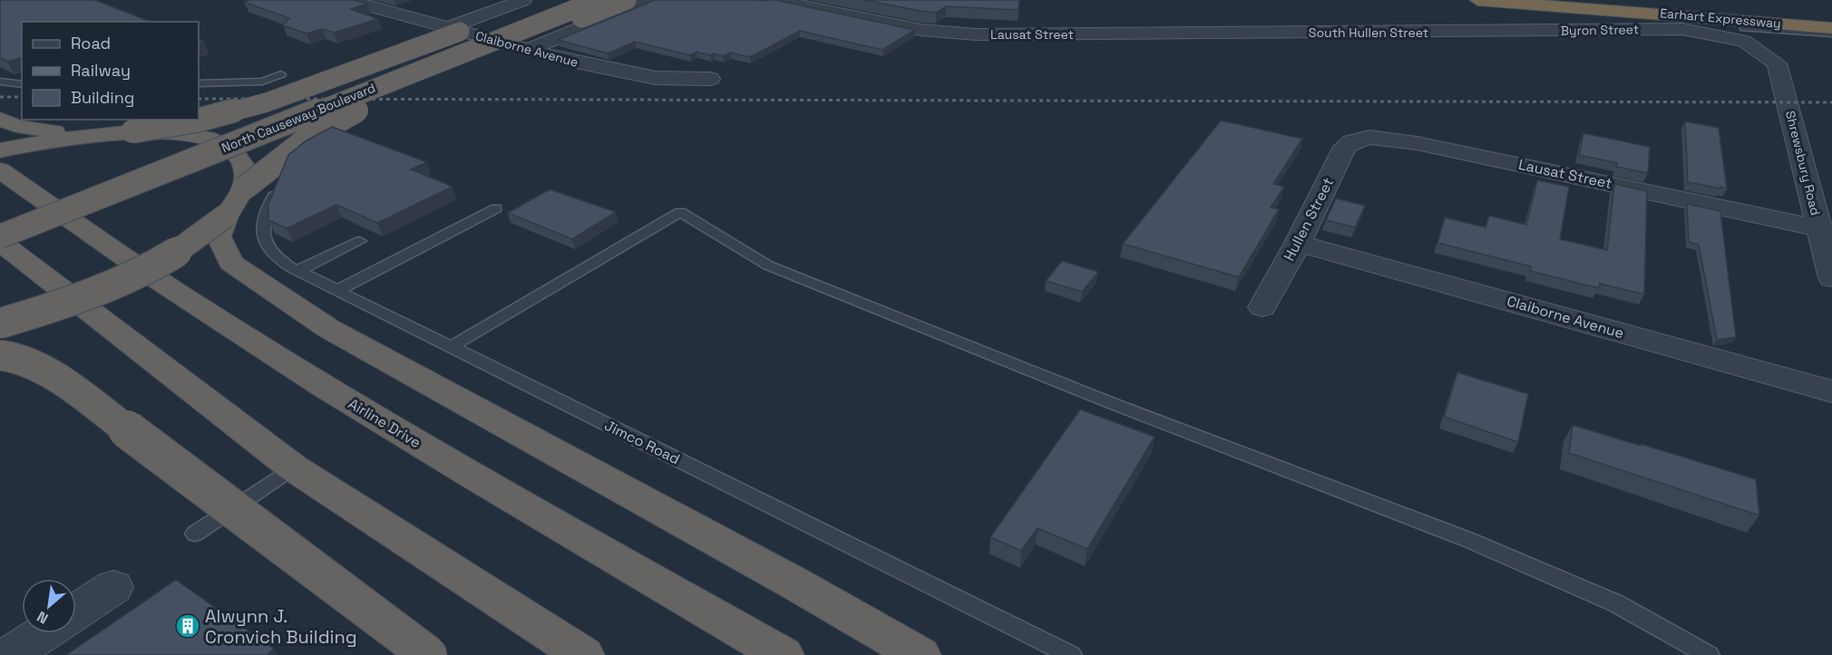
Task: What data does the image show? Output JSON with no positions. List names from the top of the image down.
{
  "streets": {
    "highway": ["Earhart Expressway", "North Causeway Boulevard", "Airline Drive"],
    "street": [
      "Byron Street",
      "South Hullen Street",
      "Lausat Street",
      "Claiborne Avenue",
      "Shrewsbury Road",
      "Hullen Street"
    ],
    "lane": ["Jimco Road"]
  },
  "crossings": [
    ["Byron Street", "South Hullen Street"],
    ["Byron Street", "Shrewsbury Road"],
    ["South Hullen Street", "Lausat Street"],
    ["Lausat Street", "Shrewsbury Road"],
    ["Lausat Street", "Hullen Street"],
    ["Claiborne Avenue", "North Causeway Boulevard"],
    ["Claiborne Avenue", "Hullen Street"]
  ],
  "places": {
    "building": ["Alwynn J. Cronvich Building"]
  },
  "legend": ["Road", "Railway", "Building"],
  "north": "bottom left"
}
